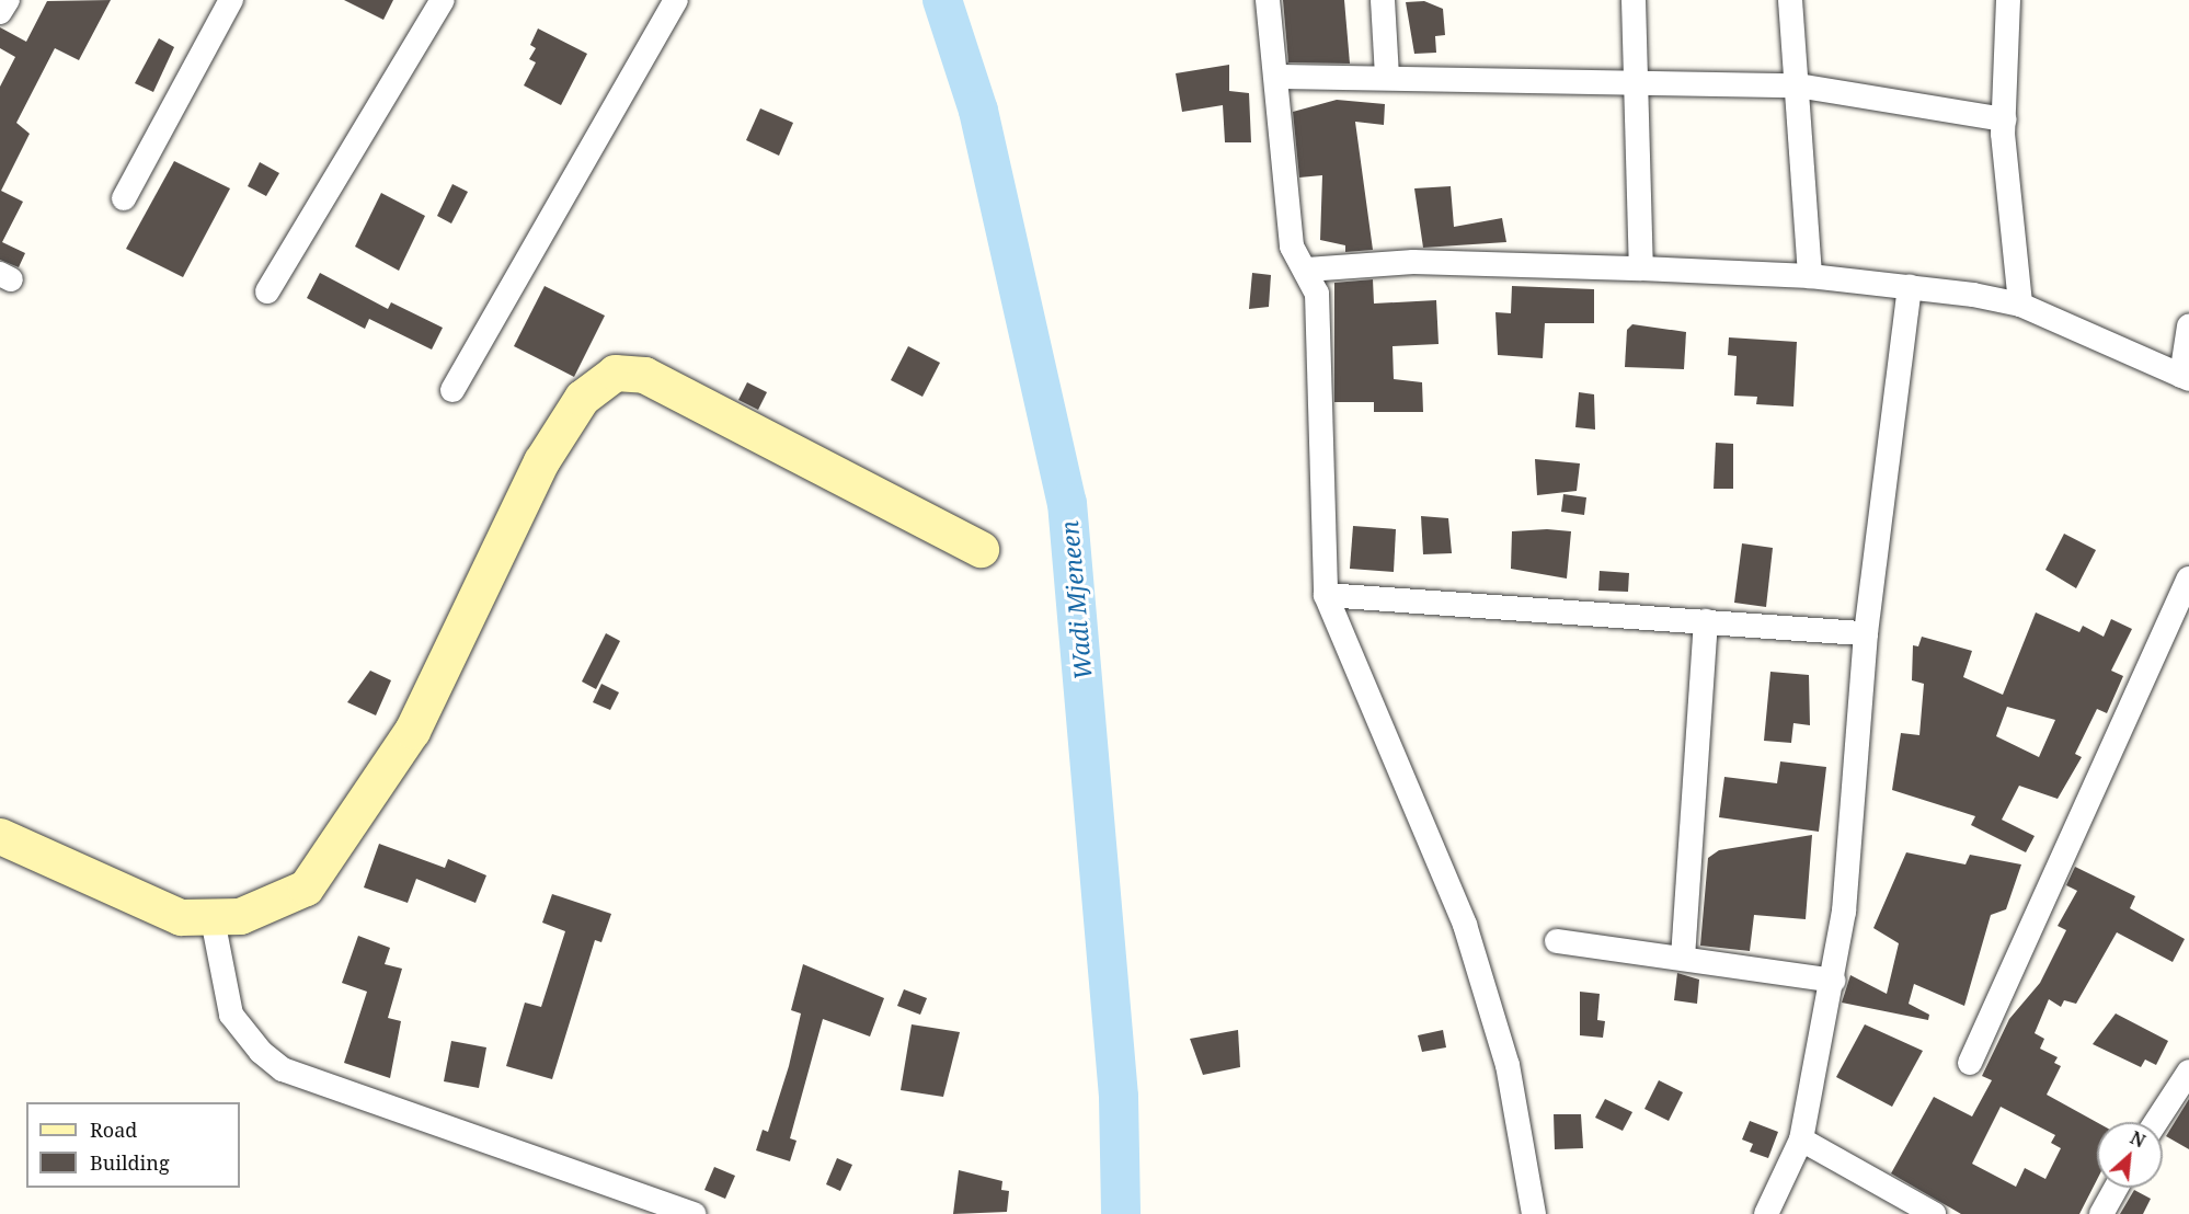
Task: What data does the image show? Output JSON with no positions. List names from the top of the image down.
{
  "water": ["Wadi Mjeneen"],
  "legend": ["Road", "Building"],
  "north": "top right"
}
